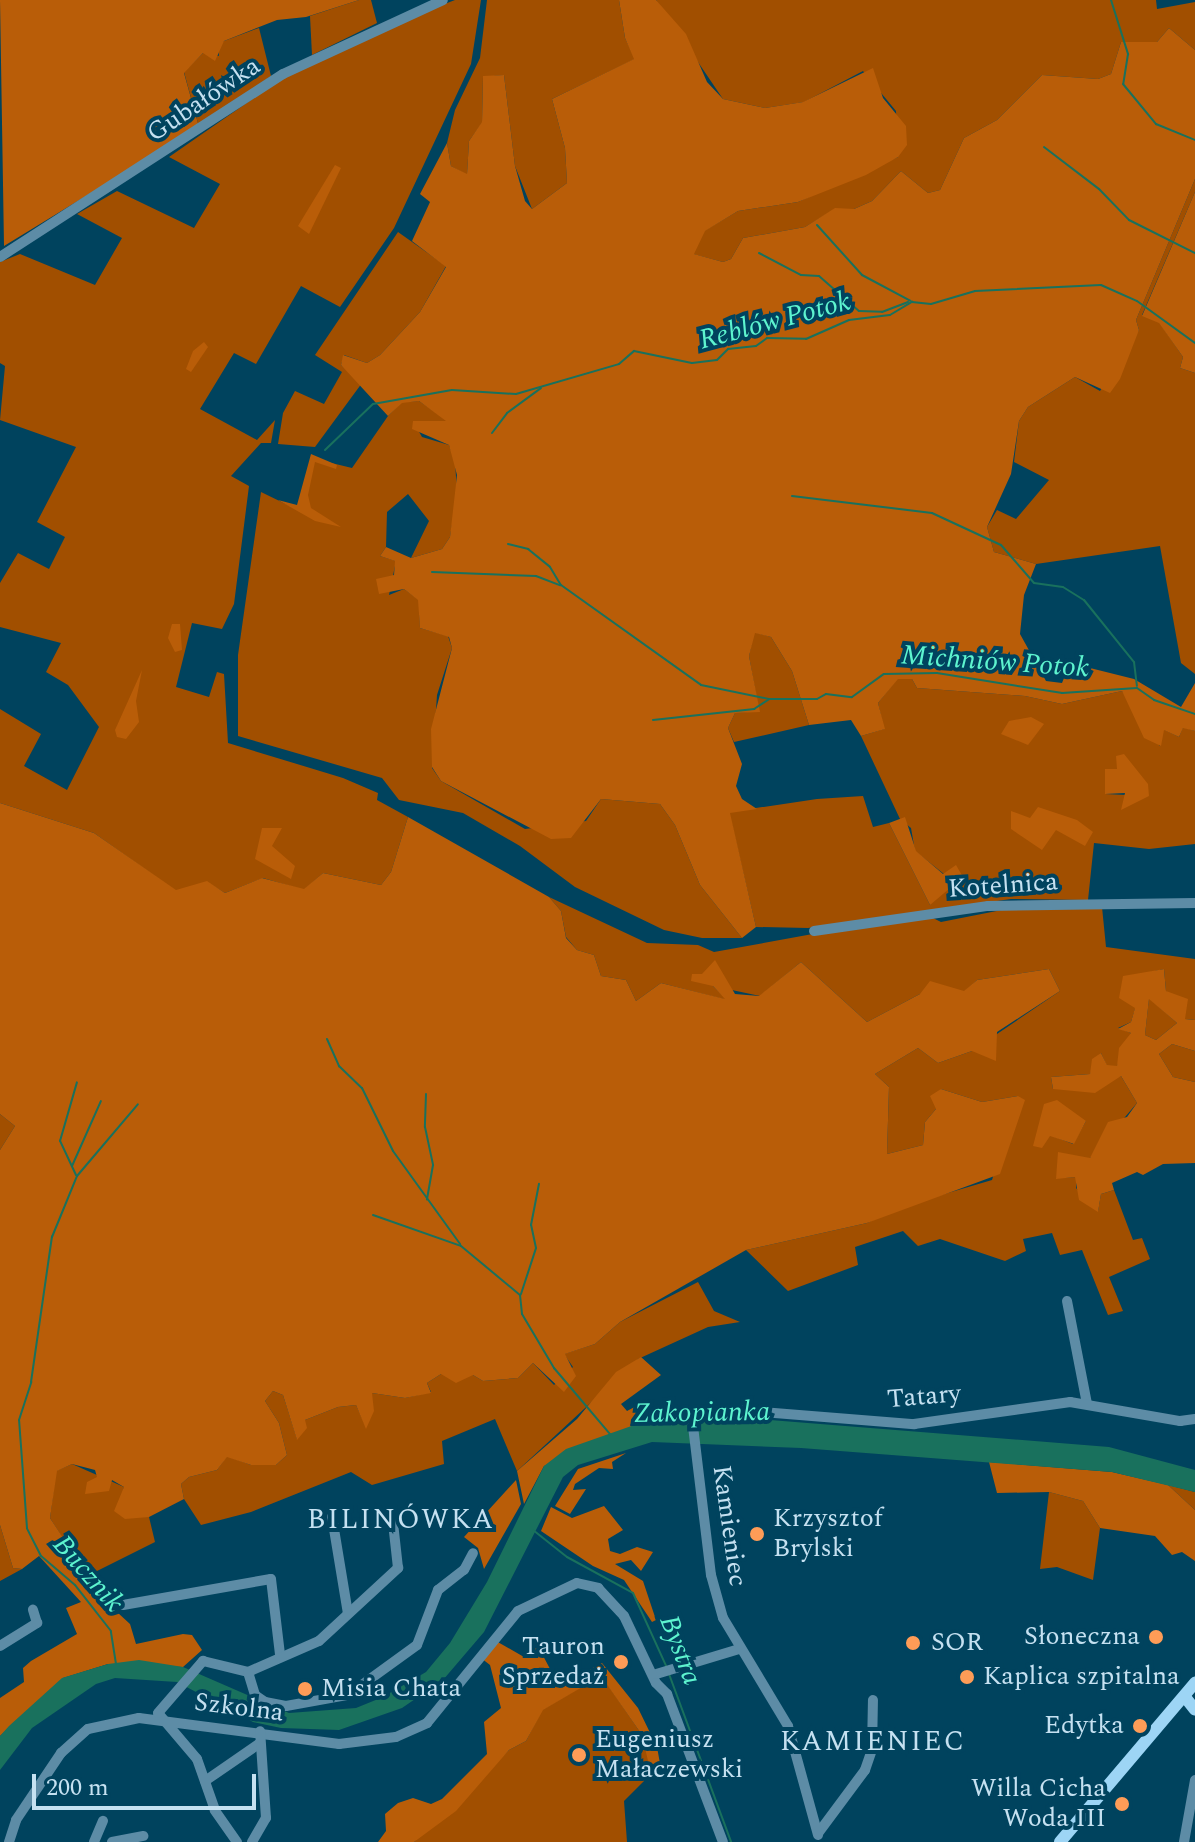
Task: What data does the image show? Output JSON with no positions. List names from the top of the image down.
{
  "streets": {
    "street": [
      "Gubałówka",
      "Kotelnica",
      "Tatary",
      "Kamieniec",
      "Szkolna"
    ]
  },
  "crossings": [
    ["Tatary", "Kamieniec"]
  ],
  "districts": ["BILINÓWKA", "KAMIENIEC"],
  "water": [
    "Reblów Potok",
    "Michniów Potok",
    "Zakopianka",
    "Bucznik",
    "Bystra"
  ],
  "places": [
    "Krzysztof Brylski",
    "Słoneczna",
    "SOR",
    "Tauron Sprzedaż",
    "Kaplica szpitalna",
    "Misia Chata",
    "Edytka",
    "Eugeniusz Małaczewski",
    "Willa Cicha Woda III"
  ],
  "scale_bar": "200 m"
}
